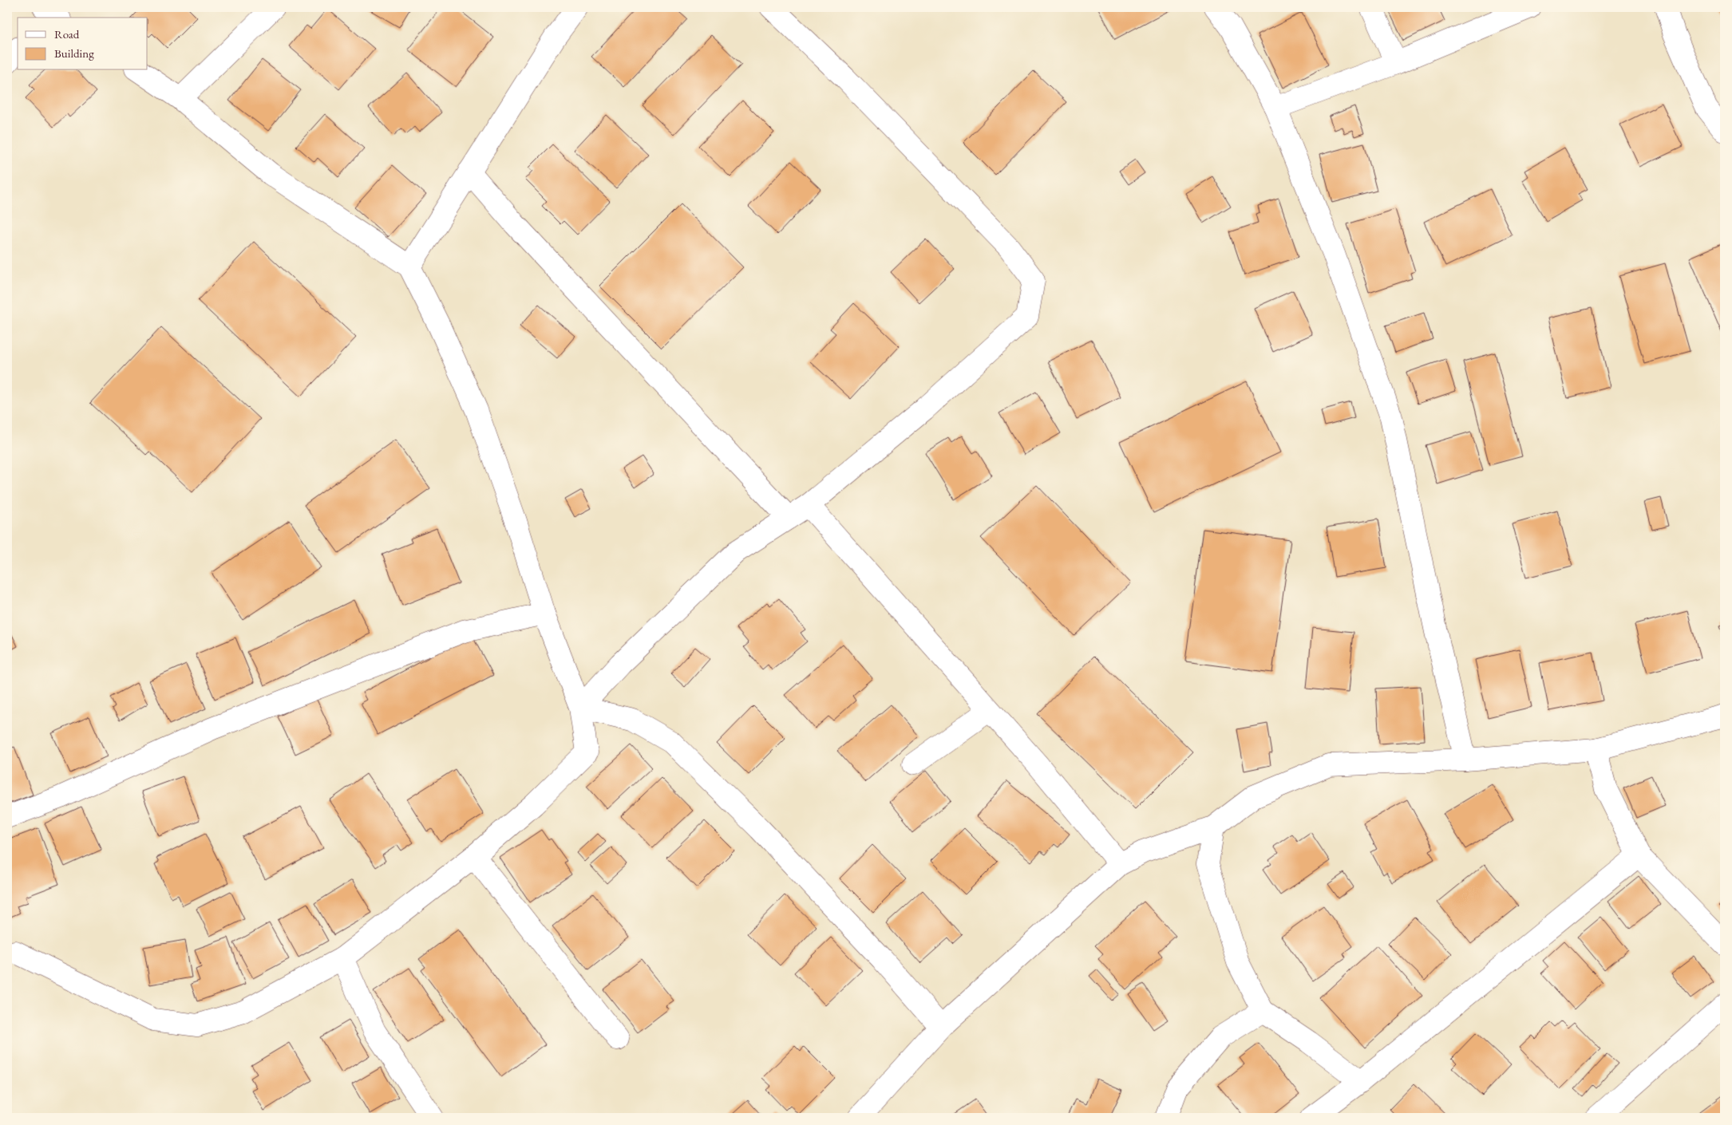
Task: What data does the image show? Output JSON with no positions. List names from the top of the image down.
{
  "legend": ["Road", "Building"]
}
